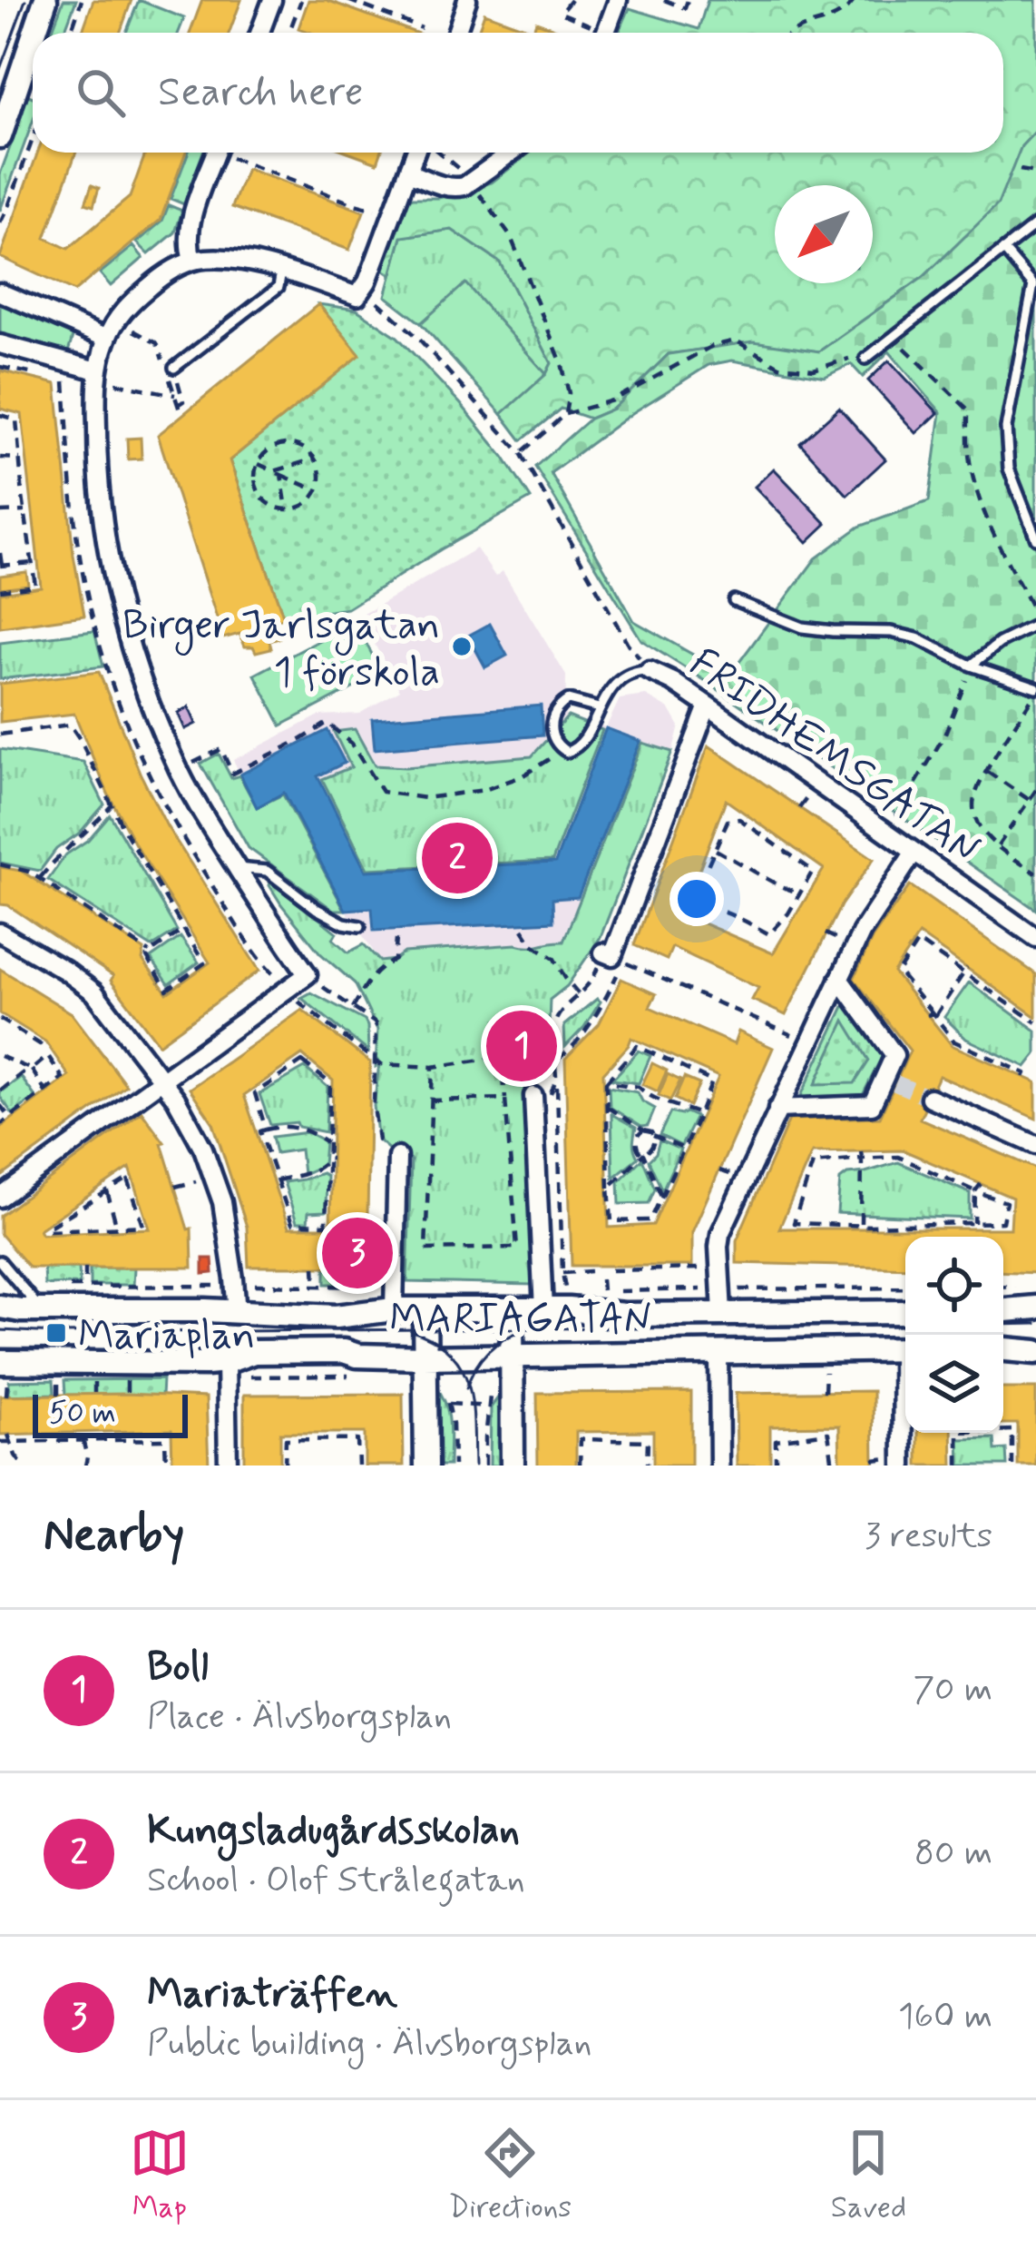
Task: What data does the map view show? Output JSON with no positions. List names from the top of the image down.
{
  "streets": {
    "street": ["FRIDHEMSGATAN", "MARIAGATAN"]
  },
  "places": {
    "other": ["Birger Jarlsgatan 1 förskola"],
    "transit": ["Mariaplan"]
  },
  "scale_bar": "50 m",
  "north": "bottom left",
  "page": {
    "search": "Search here",
    "pins": ["2", "1", "3"],
    "scale": "50 m",
    "heading": ["Nearby", "3 results"],
    "list": [
      {
        "mark": "1",
        "name": "Boll",
        "note": "Place · Älvsborgsplan",
        "value": "70 m"
      },
      {
        "mark": "2",
        "name": "Kungsladugårdsskolan",
        "note": "School · Olof Strålegatan",
        "value": "80 m"
      },
      {
        "mark": "3",
        "name": "Mariaträffen",
        "note": "Public building · Älvsborgsplan",
        "value": "160 m"
      }
    ],
    "nav": ["Map", "Directions", "Saved"]
  }
}
